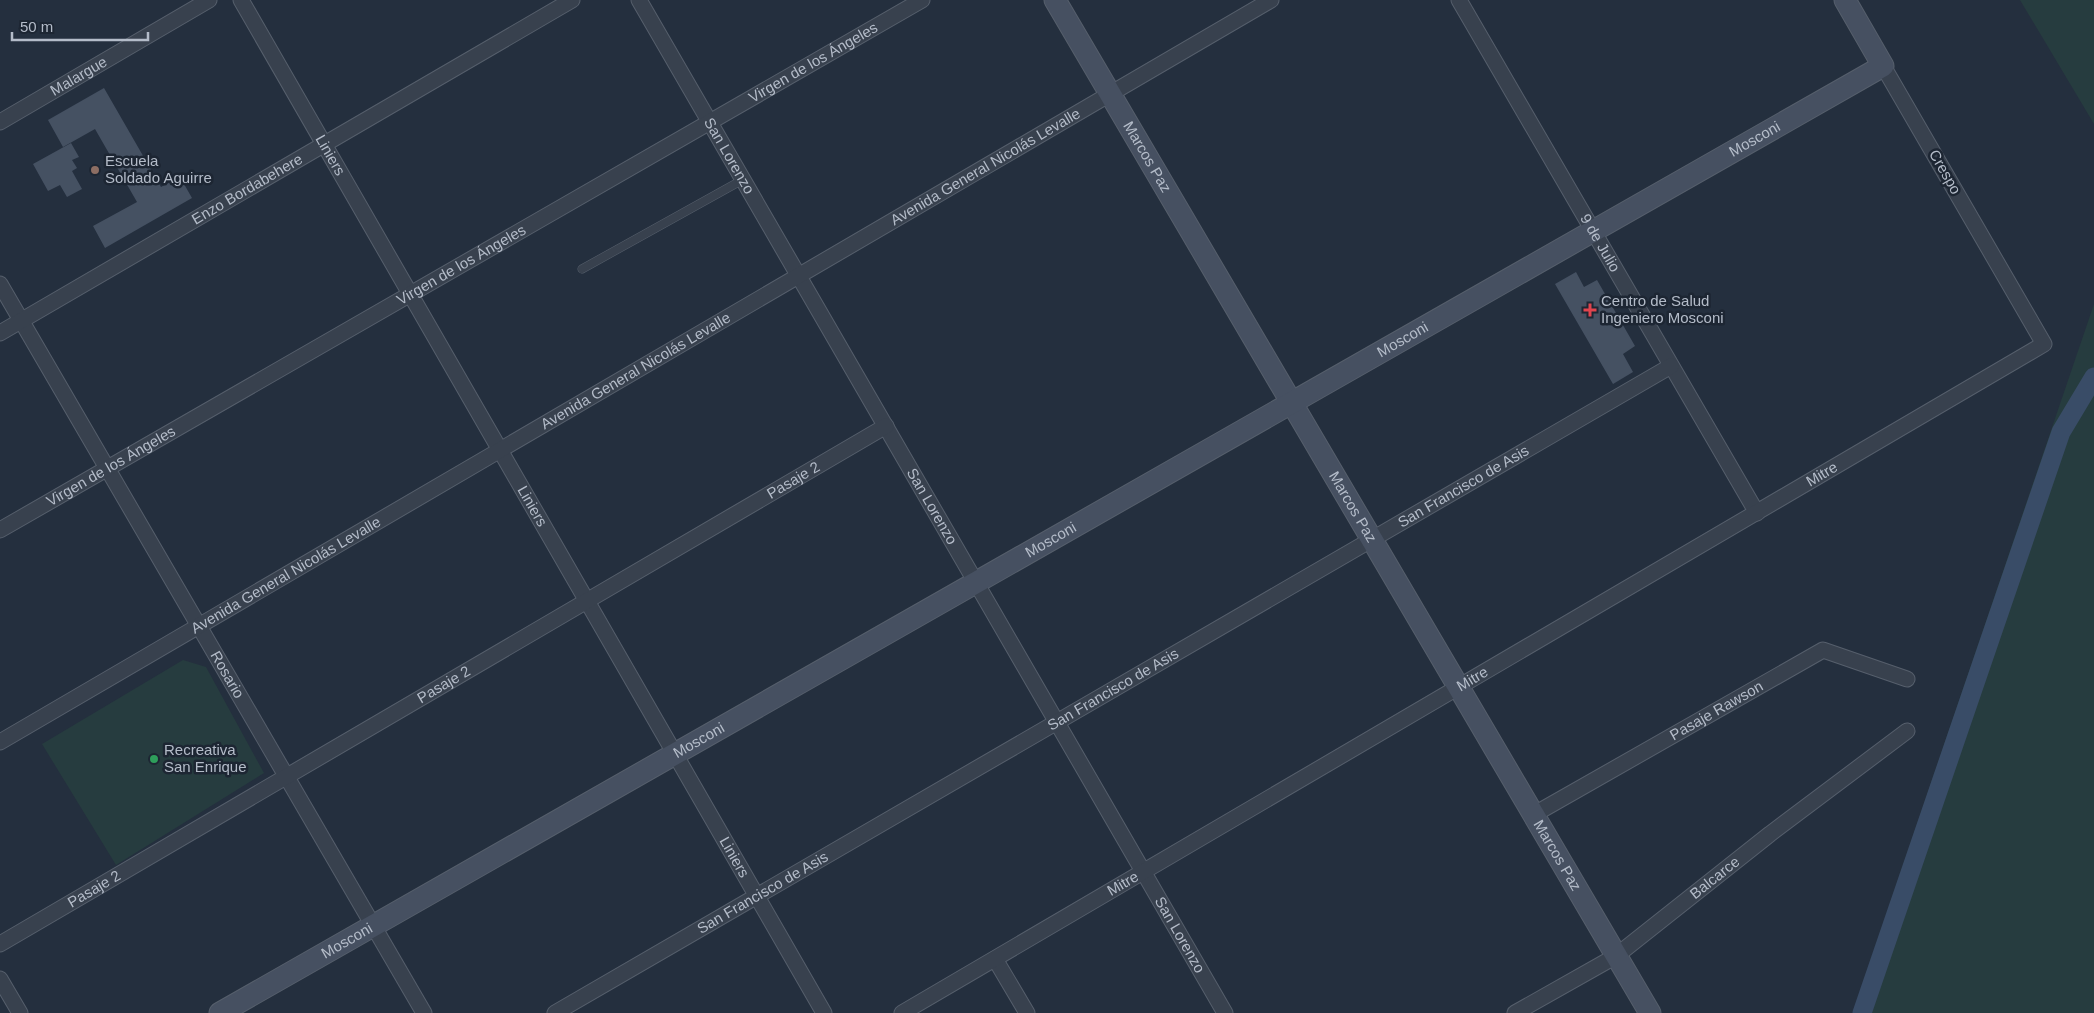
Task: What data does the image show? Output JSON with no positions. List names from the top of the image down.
{
  "streets": {
    "street": [
      "Virgen de los Ángeles",
      "Malargue",
      "Mosconi",
      "San Lorenzo",
      "Liniers",
      "Marcos Paz",
      "Avenida General Nicolás Levalle",
      "Crespo",
      "Enzo Bordabehere",
      "9 de Julio",
      "Mitre",
      "Pasaje 2",
      "San Francisco de Asis",
      "Rosario",
      "Pasaje Rawson",
      "Balcarce"
    ]
  },
  "crossings": [
    ["Virgen de los Ángeles", "San Lorenzo"],
    ["Virgen de los Ángeles", "Liniers"],
    ["Virgen de los Ángeles", "Rosario"],
    ["Mosconi", "San Lorenzo"],
    ["Mosconi", "Liniers"],
    ["Mosconi", "Marcos Paz"],
    ["Mosconi", "Crespo"],
    ["Mosconi", "9 de Julio"],
    ["Mosconi", "Rosario"],
    ["San Lorenzo", "Avenida General Nicolás Levalle"],
    ["San Lorenzo", "Mitre"],
    ["San Lorenzo", "Pasaje 2"],
    ["San Lorenzo", "San Francisco de Asis"],
    ["Liniers", "Avenida General Nicolás Levalle"],
    ["Liniers", "Enzo Bordabehere"],
    ["Liniers", "Pasaje 2"],
    ["Liniers", "San Francisco de Asis"],
    ["Marcos Paz", "Avenida General Nicolás Levalle"],
    ["Marcos Paz", "Mitre"],
    ["Marcos Paz", "San Francisco de Asis"],
    ["Marcos Paz", "Pasaje Rawson"],
    ["Marcos Paz", "Balcarce"],
    ["Avenida General Nicolás Levalle", "Rosario"],
    ["Crespo", "Mitre"],
    ["Enzo Bordabehere", "Rosario"],
    ["9 de Julio", "Mitre"],
    ["9 de Julio", "San Francisco de Asis"],
    ["Pasaje 2", "Rosario"]
  ],
  "places": {
    "other": ["Escuela Soldado Aguirre", "Recreativa San Enrique"],
    "health": ["Centro de Salud Ingeniero Mosconi"]
  },
  "scale_bar": "50 m"
}
